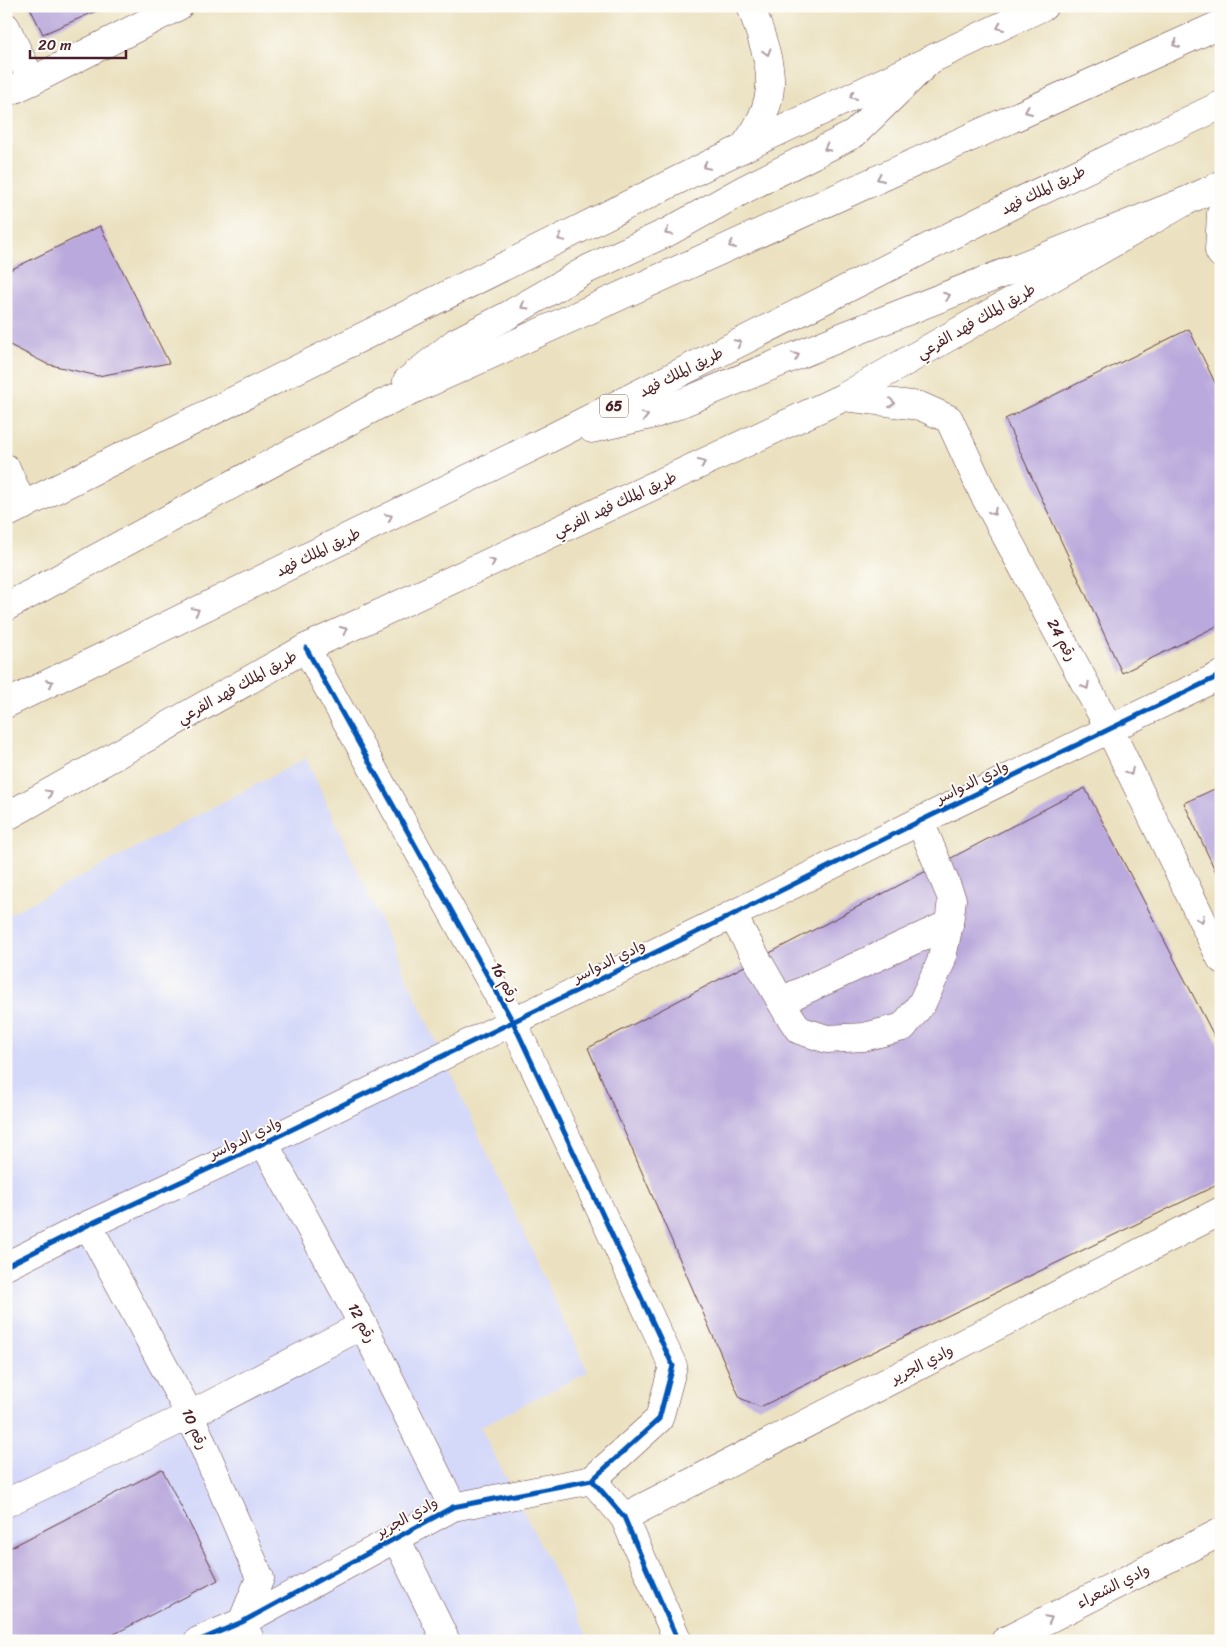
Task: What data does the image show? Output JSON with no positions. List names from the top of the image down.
{
  "streets": {
    "main road": [
      "طريق الملك فهد",
      "طريق الملك فهد الفرعي",
      "65",
      "رقم 24",
      "وادي الدواسر",
      "رقم 16",
      "رقم 12",
      "وادي الجرير",
      "رقم 10",
      "وادي الشعراء"
    ]
  },
  "crossings": [
    ["طريق الملك فهد الفرعي", "رقم 24"],
    ["طريق الملك فهد الفرعي", "رقم 16"],
    ["رقم 24", "وادي الدواسر"],
    ["وادي الدواسر", "رقم 16"],
    ["وادي الدواسر", "رقم 12"],
    ["وادي الدواسر", "رقم 10"],
    ["رقم 16", "وادي الجرير"],
    ["رقم 12", "وادي الجرير"],
    ["وادي الجرير", "رقم 10"]
  ],
  "one_way": ["رقم 24", "وادي الشعراء"],
  "scale_bar": "20 m"
}
